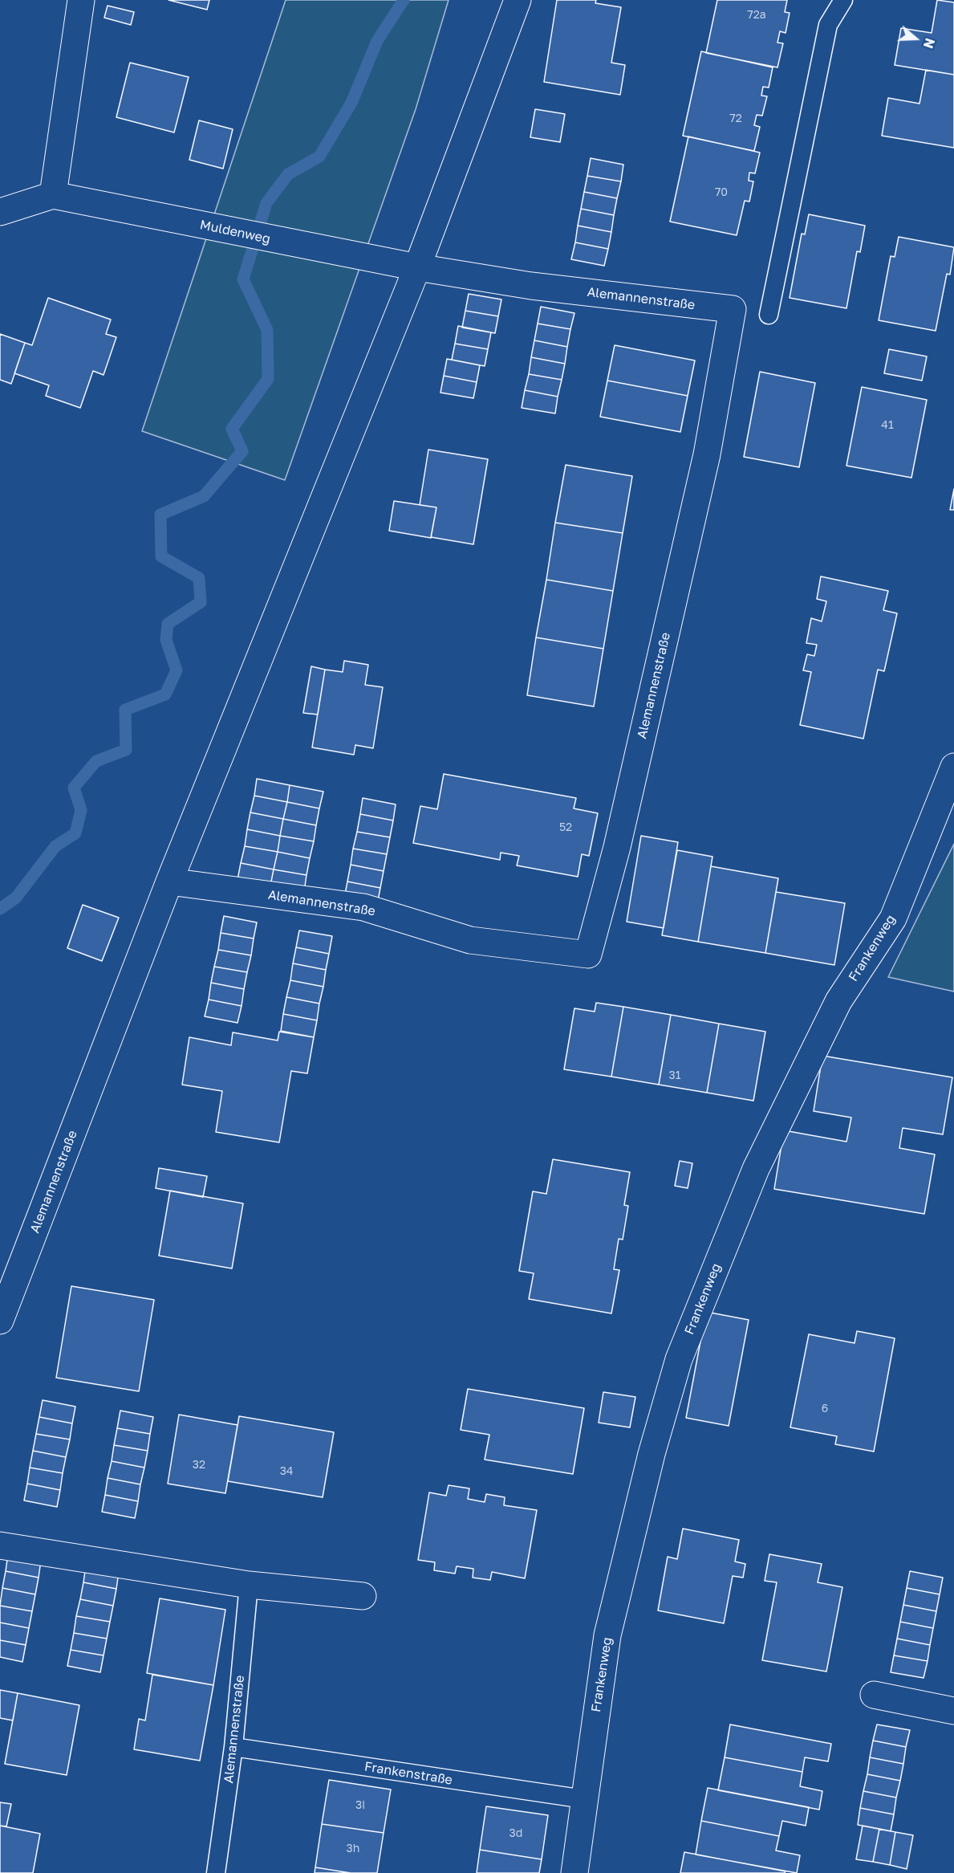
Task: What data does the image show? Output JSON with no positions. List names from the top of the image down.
{
  "streets": {
    "street": ["Muldenweg", "Alemannenstraße", "Frankenweg"],
    "lane": ["Frankenstraße"]
  },
  "crossings": [
    ["Muldenweg", "Alemannenstraße"],
    ["Alemannenstraße", "Frankenstraße"],
    ["Frankenweg", "Frankenstraße"]
  ],
  "house_numbers": [
    "72a",
    "72",
    "70",
    "41",
    "52",
    "31",
    "6",
    "32",
    "34",
    "3i",
    "3d",
    "3h"
  ],
  "north": "right"
}
